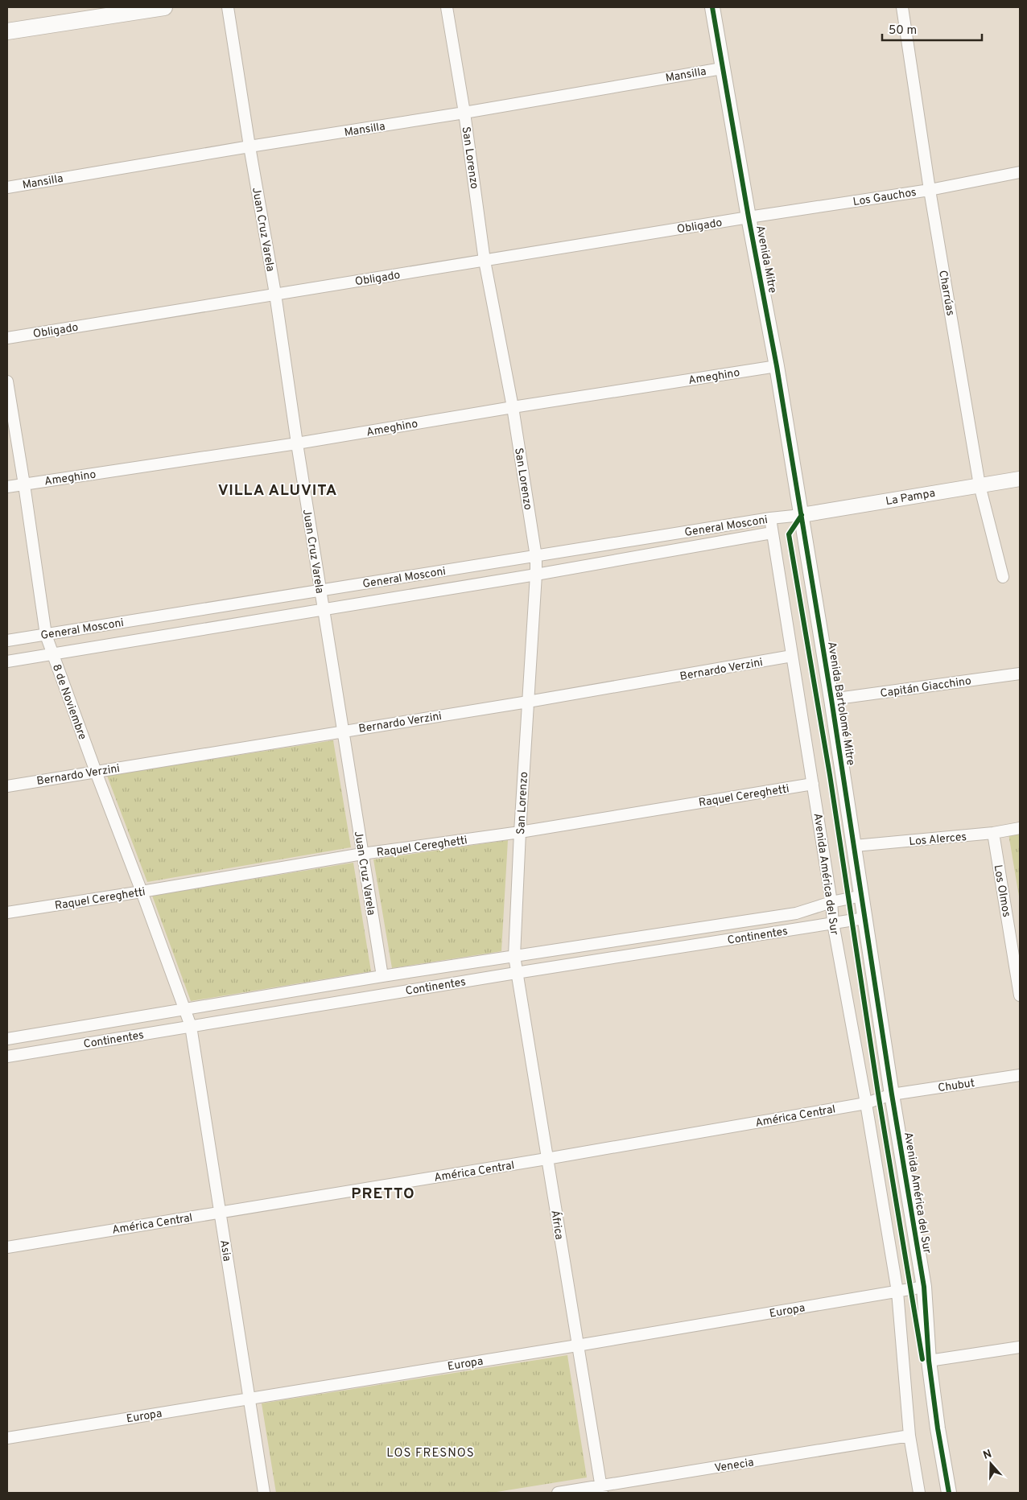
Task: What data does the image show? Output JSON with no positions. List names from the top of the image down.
{
  "streets": {
    "street": [
      "Mansilla",
      "San Lorenzo",
      "Los Gauchos",
      "Obligado",
      "Juan Cruz Varela",
      "Avenida Mitre",
      "Charrúas",
      "Ameghino",
      "La Pampa",
      "General Mosconi",
      "Bernardo Verzini",
      "Capitán Giacchino",
      "8 de Noviembre",
      "Avenida Bartolomé Mitre",
      "Raquel Cereghetti",
      "Los Alerces",
      "Avenida América del Sur",
      "Los Olmos",
      "Continentes",
      "Chubut",
      "América Central",
      "África",
      "Asia",
      "Europa",
      "Venecia"
    ]
  },
  "crossings": [
    ["Mansilla", "San Lorenzo"],
    ["Mansilla", "Juan Cruz Varela"],
    ["Mansilla", "Avenida Mitre"],
    ["San Lorenzo", "Obligado"],
    ["San Lorenzo", "Ameghino"],
    ["San Lorenzo", "General Mosconi"],
    ["San Lorenzo", "Bernardo Verzini"],
    ["San Lorenzo", "Raquel Cereghetti"],
    ["San Lorenzo", "Continentes"],
    ["San Lorenzo", "África"],
    ["Los Gauchos", "Obligado"],
    ["Los Gauchos", "Avenida Mitre"],
    ["Los Gauchos", "Charrúas"],
    ["Obligado", "Juan Cruz Varela"],
    ["Obligado", "Avenida Mitre"],
    ["Juan Cruz Varela", "Ameghino"],
    ["Juan Cruz Varela", "General Mosconi"],
    ["Juan Cruz Varela", "Bernardo Verzini"],
    ["Juan Cruz Varela", "Raquel Cereghetti"],
    ["Juan Cruz Varela", "Continentes"],
    ["Avenida Mitre", "Ameghino"],
    ["Avenida Mitre", "La Pampa"],
    ["Avenida Mitre", "General Mosconi"],
    ["Avenida Mitre", "Avenida Bartolomé Mitre"],
    ["Charrúas", "La Pampa"],
    ["Ameghino", "8 de Noviembre"],
    ["La Pampa", "General Mosconi"],
    ["La Pampa", "Avenida Bartolomé Mitre"],
    ["General Mosconi", "8 de Noviembre"],
    ["General Mosconi", "Avenida Bartolomé Mitre"],
    ["General Mosconi", "Avenida América del Sur"],
    ["Bernardo Verzini", "8 de Noviembre"],
    ["Bernardo Verzini", "Avenida América del Sur"],
    ["Capitán Giacchino", "Avenida Bartolomé Mitre"],
    ["8 de Noviembre", "Raquel Cereghetti"],
    ["8 de Noviembre", "Continentes"],
    ["8 de Noviembre", "Asia"],
    ["Avenida Bartolomé Mitre", "Los Alerces"],
    ["Avenida Bartolomé Mitre", "Avenida América del Sur"],
    ["Avenida Bartolomé Mitre", "Continentes"],
    ["Raquel Cereghetti", "Avenida América del Sur"],
    ["Los Alerces", "Los Olmos"],
    ["Avenida América del Sur", "Continentes"],
    ["Avenida América del Sur", "Chubut"],
    ["Avenida América del Sur", "América Central"],
    ["Avenida América del Sur", "Europa"],
    ["Avenida América del Sur", "Venecia"],
    ["Continentes", "África"],
    ["Continentes", "Asia"],
    ["Chubut", "América Central"],
    ["América Central", "África"],
    ["América Central", "Asia"],
    ["África", "Europa"],
    ["África", "Venecia"],
    ["Asia", "Europa"]
  ],
  "districts": ["VILLA ALUVITA", "PRETTO", "LOS FRESNOS"],
  "scale_bar": "50 m",
  "north": "top"
}
